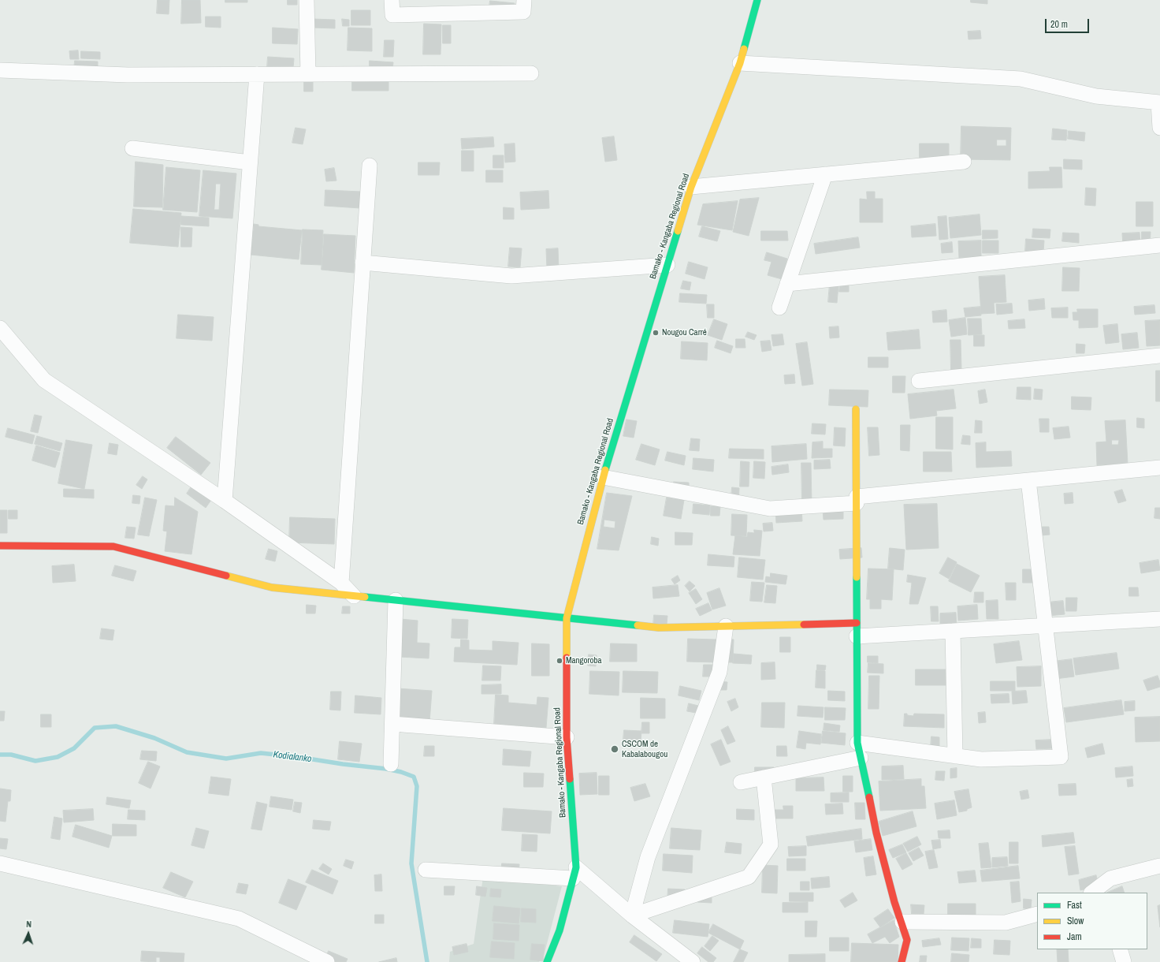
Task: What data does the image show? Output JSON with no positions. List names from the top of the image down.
{
  "streets": {
    "street": ["Bamako - Kangaba Regional Road"]
  },
  "water": ["Kodialanko"],
  "places": ["Nougou Carré", "Mangoroba", "CSCOM de Kabalabougou"],
  "legend": ["Fast", "Slow", "Jam"],
  "scale_bar": "20 m",
  "north": "top"
}
